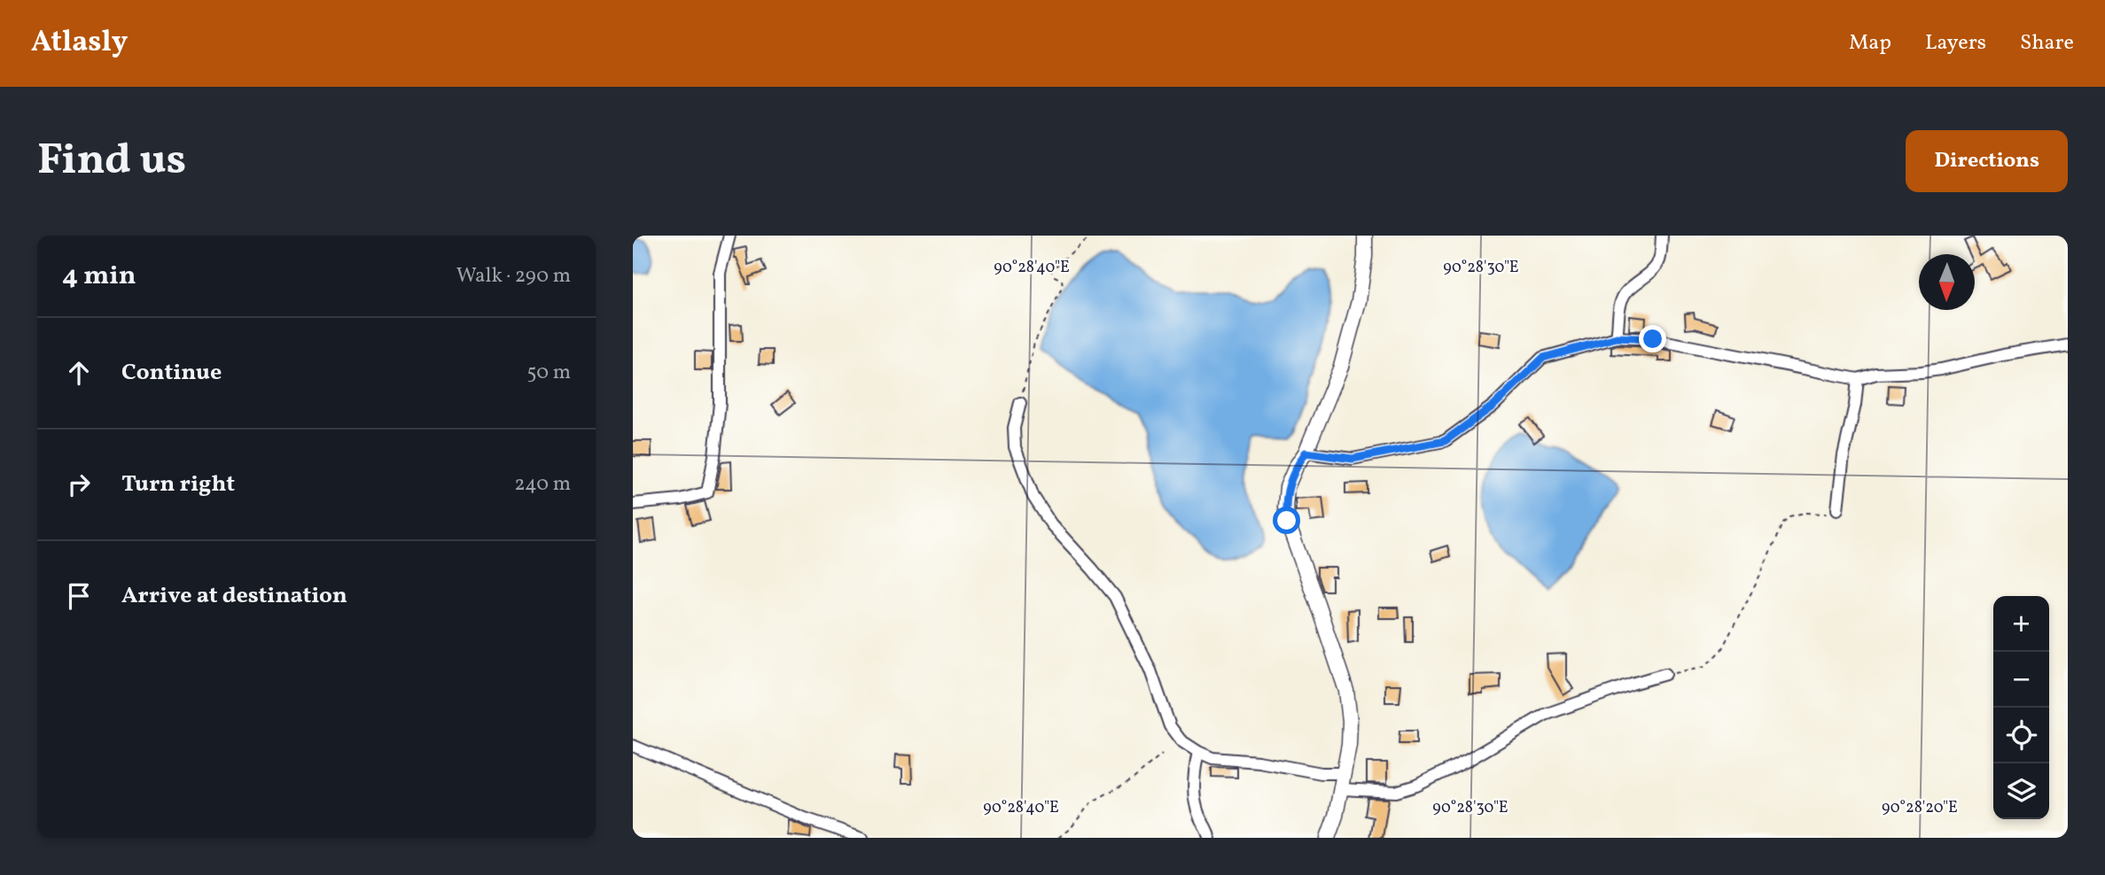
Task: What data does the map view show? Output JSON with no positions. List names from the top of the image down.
{
  "north": "bottom",
  "page": {
    "header": "Atlasly",
    "nav": ["Map", "Layers", "Share"],
    "buttons": "Directions",
    "title": "Find us",
    "heading": ["4 min", "Walk · 290 m"],
    "list": [
      ["Continue", "50 m"],
      ["Turn right", "240 m"],
      "Arrive at destination"
    ],
    "map_buttons": ["+", "−"]
  },
  "coordinates": ["90°28'40\"E", "90°28'30\"E", "90°28'20\"E"]
}
